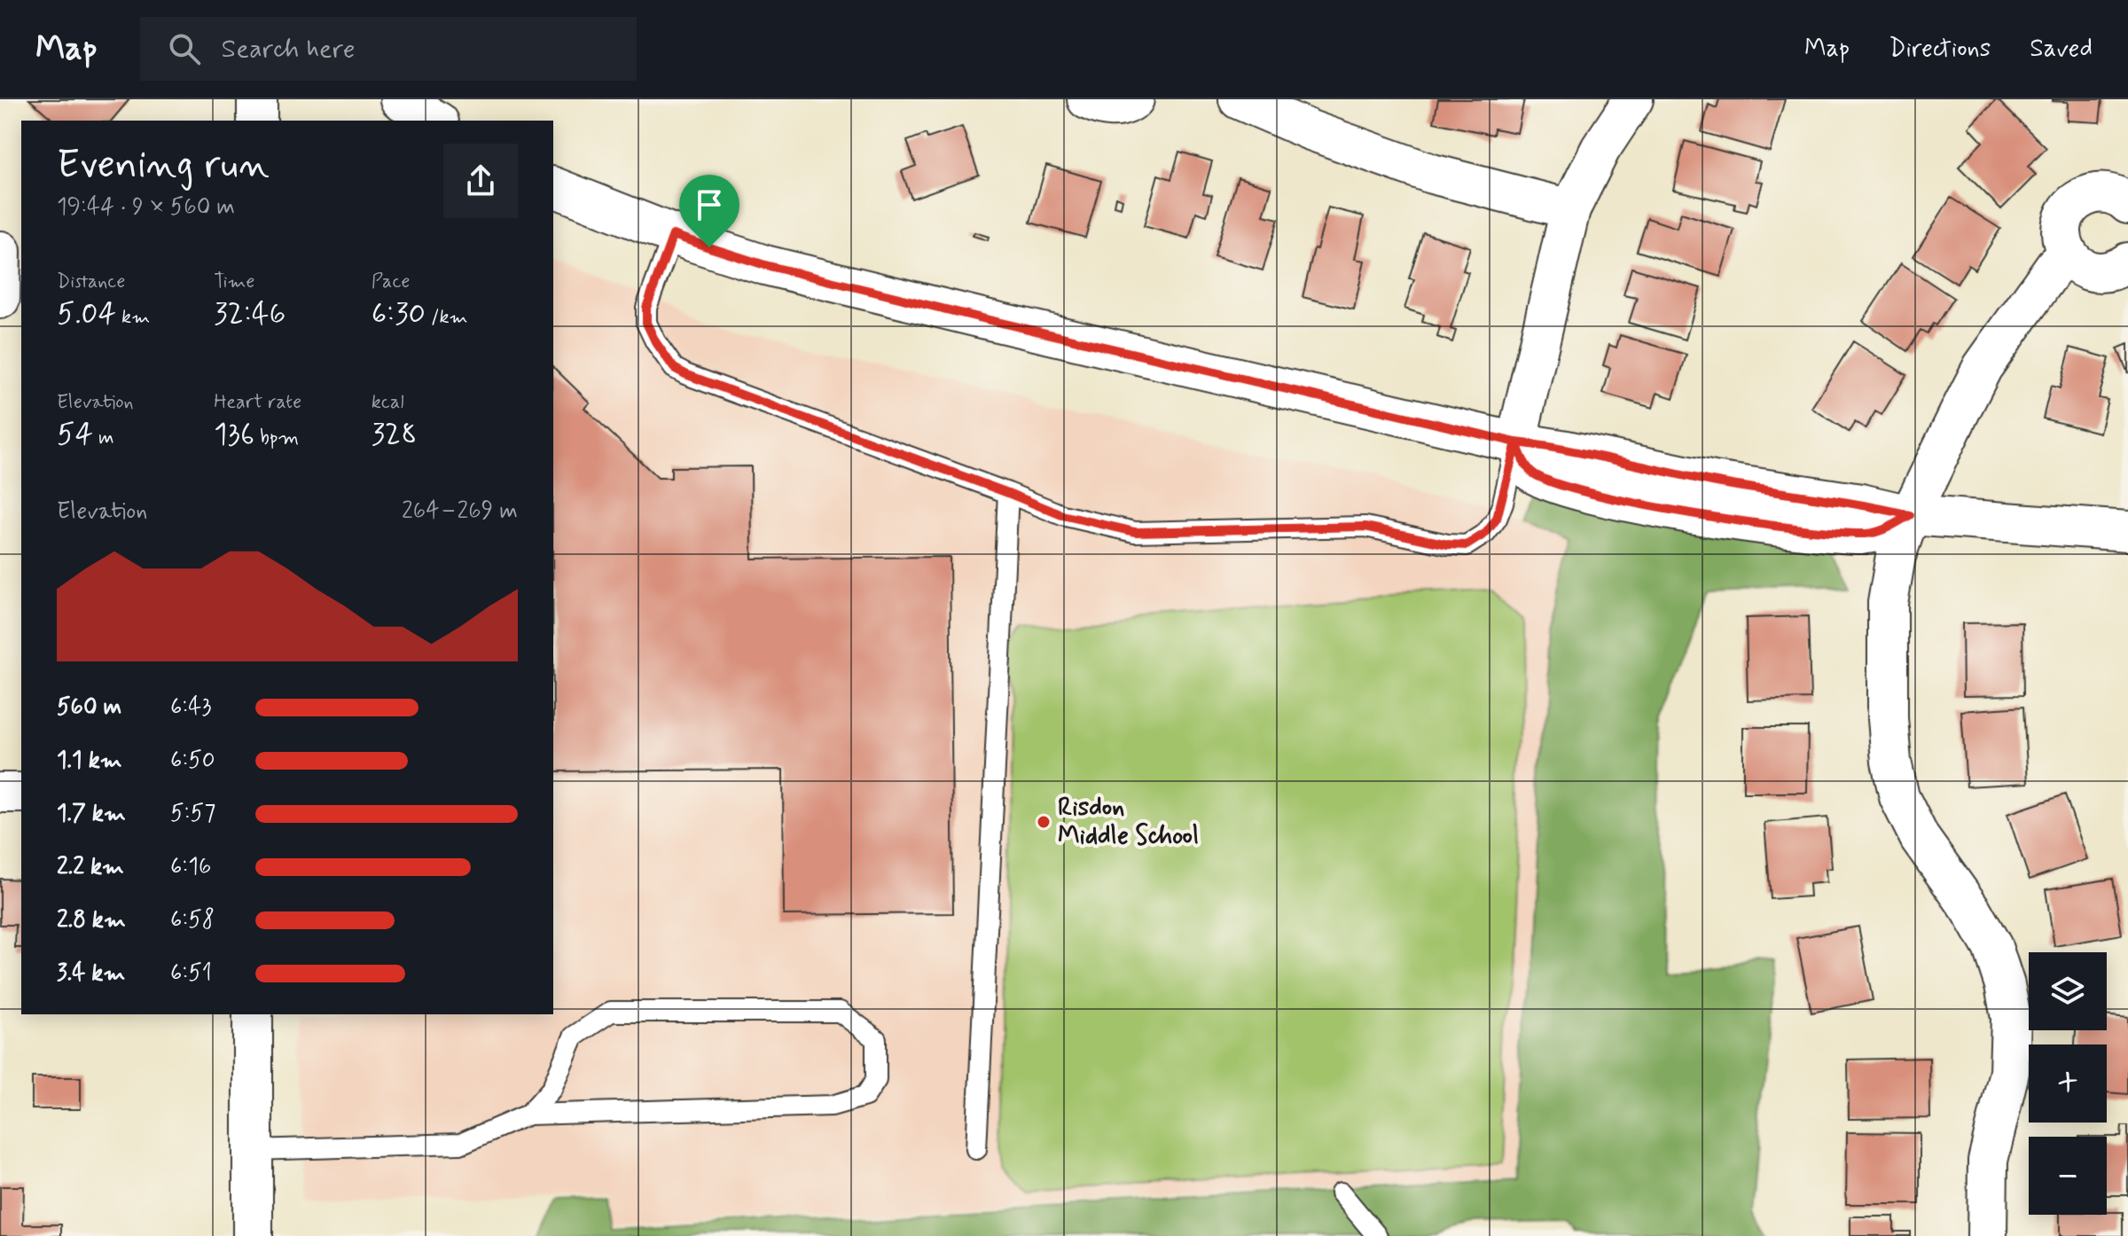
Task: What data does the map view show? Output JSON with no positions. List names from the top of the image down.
{
  "places": ["Risdon Middle School"],
  "page": {
    "header": "Map",
    "search": "Search here",
    "nav": ["Map", "Directions", "Saved"],
    "heading": ["Evening run", "19:44 · 9 × 560 m"],
    "stats": [
      ["Distance", "5.04 km"],
      ["Time", "32:46"],
      ["Pace", "6:30 /km"],
      ["Elevation", "54 m"],
      ["Heart rate", "136 bpm"],
      ["kcal", "328"]
    ],
    "chart": ["Elevation", "264–269 m"],
    "list": [
      {
        "name": "560 m",
        "note": "6:43"
      },
      {
        "name": "1.1 km",
        "note": "6:50"
      },
      {
        "name": "1.7 km",
        "note": "5:57"
      },
      {
        "name": "2.2 km",
        "note": "6:16"
      },
      {
        "name": "2.8 km",
        "note": "6:58"
      },
      {
        "name": "3.4 km",
        "note": "6:51"
      }
    ],
    "map_buttons": ["+", "−"]
  }
}
